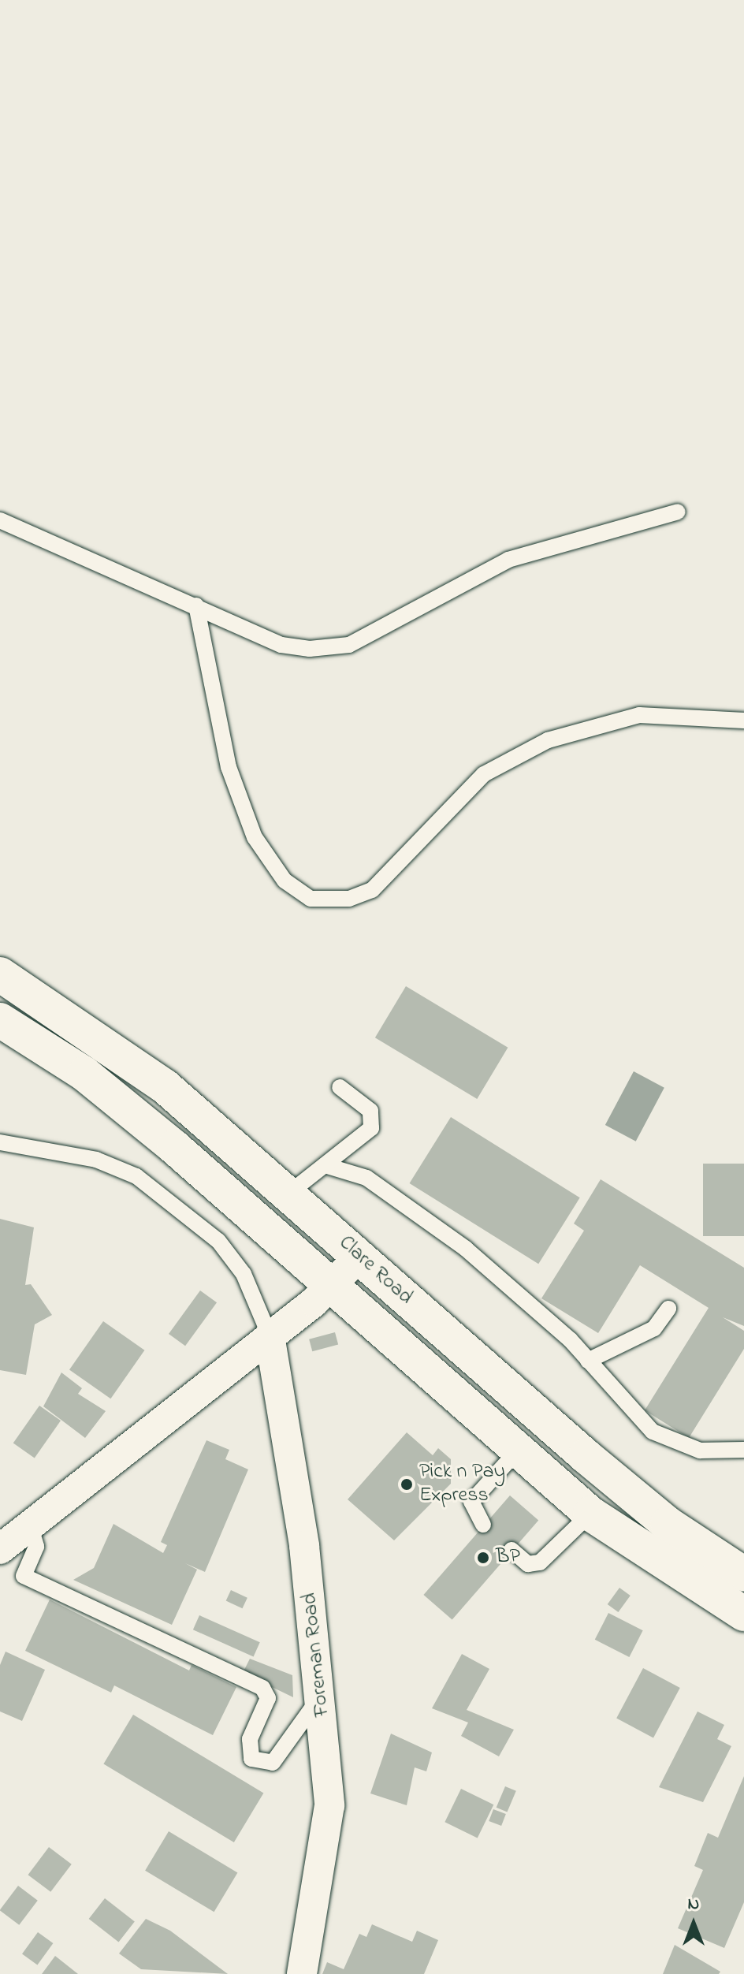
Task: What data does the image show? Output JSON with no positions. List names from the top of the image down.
{
  "streets": {
    "street": ["Clare Road", "Foreman Road"]
  },
  "places": ["Pick n Pay Express", "BP"],
  "north": "top"
}
